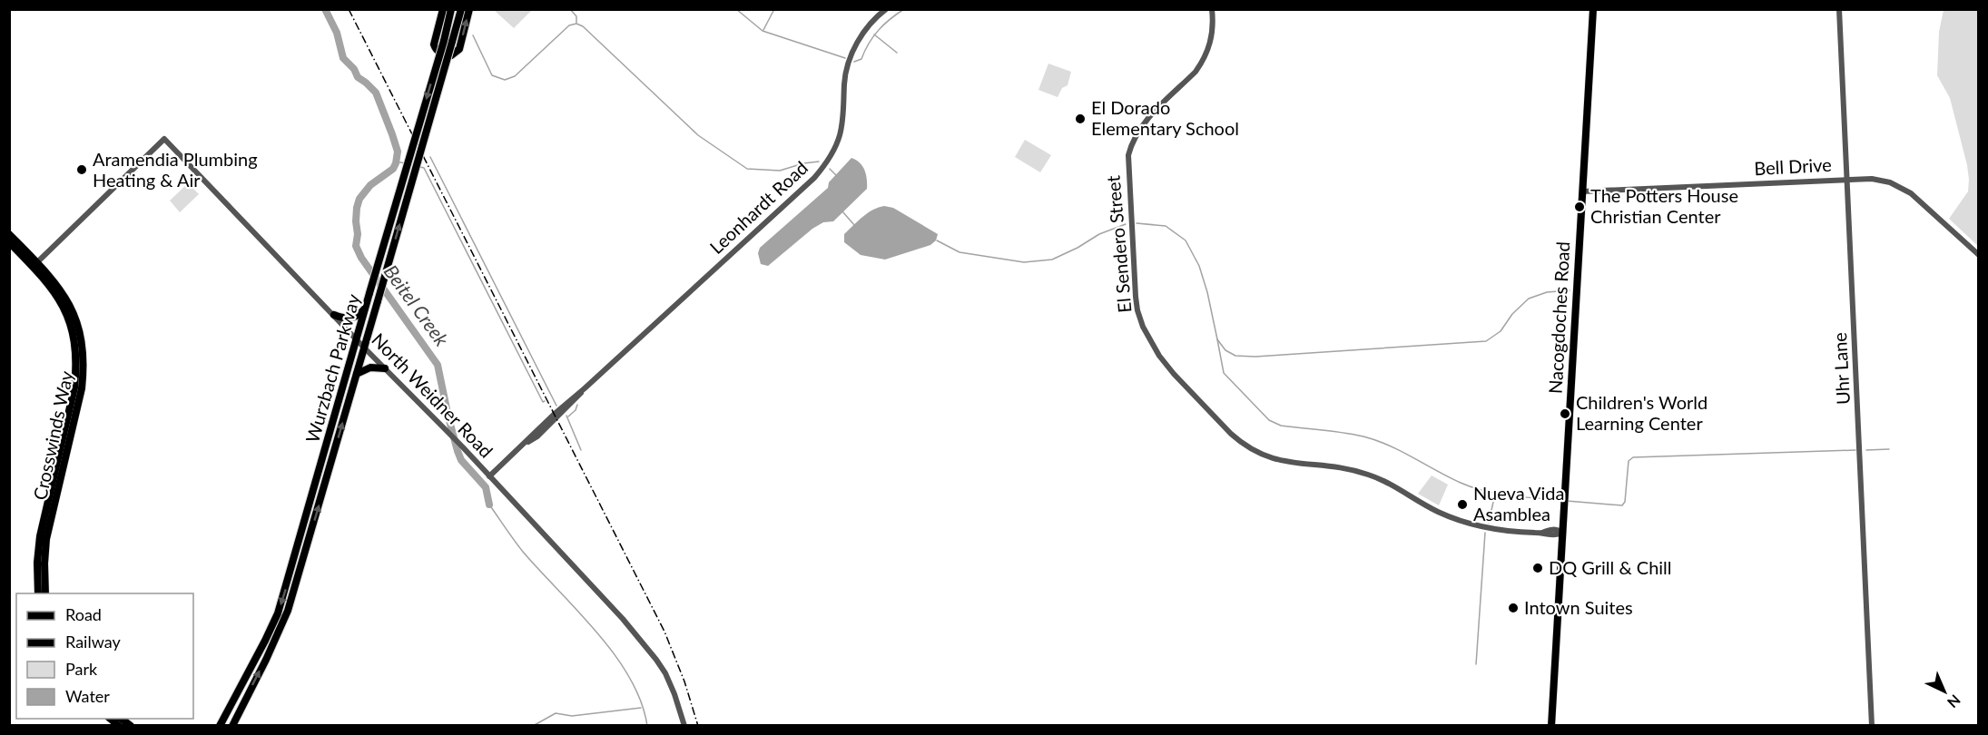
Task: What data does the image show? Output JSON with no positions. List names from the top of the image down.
{
  "streets": {
    "highway": ["Wurzbach Parkway"],
    "main road": ["Nacogdoches Road", "Crosswinds Way"],
    "street": [
      "Bell Drive",
      "Leonhardt Road",
      "El Sendero Street",
      "Uhr Lane",
      "North Weidner Road"
    ]
  },
  "crossings": [
    ["Bell Drive", "Nacogdoches Road"],
    ["Bell Drive", "Uhr Lane"],
    ["Leonhardt Road", "North Weidner Road"],
    ["El Sendero Street", "Nacogdoches Road"],
    ["Wurzbach Parkway", "North Weidner Road"],
    ["North Weidner Road", "Crosswinds Way"]
  ],
  "water": ["Beitel Creek"],
  "places": [
    "El Dorado Elementary School",
    "Aramendia Plumbing Heating & Air",
    "The Potters House Christian Center",
    "Children's World Learning Center",
    "Nueva Vida Asamblea",
    "DQ Grill & Chill",
    "Intown Suites"
  ],
  "legend": [
    "Road",
    "Railway",
    "Park",
    "Water"
  ],
  "north": "bottom right"
}
